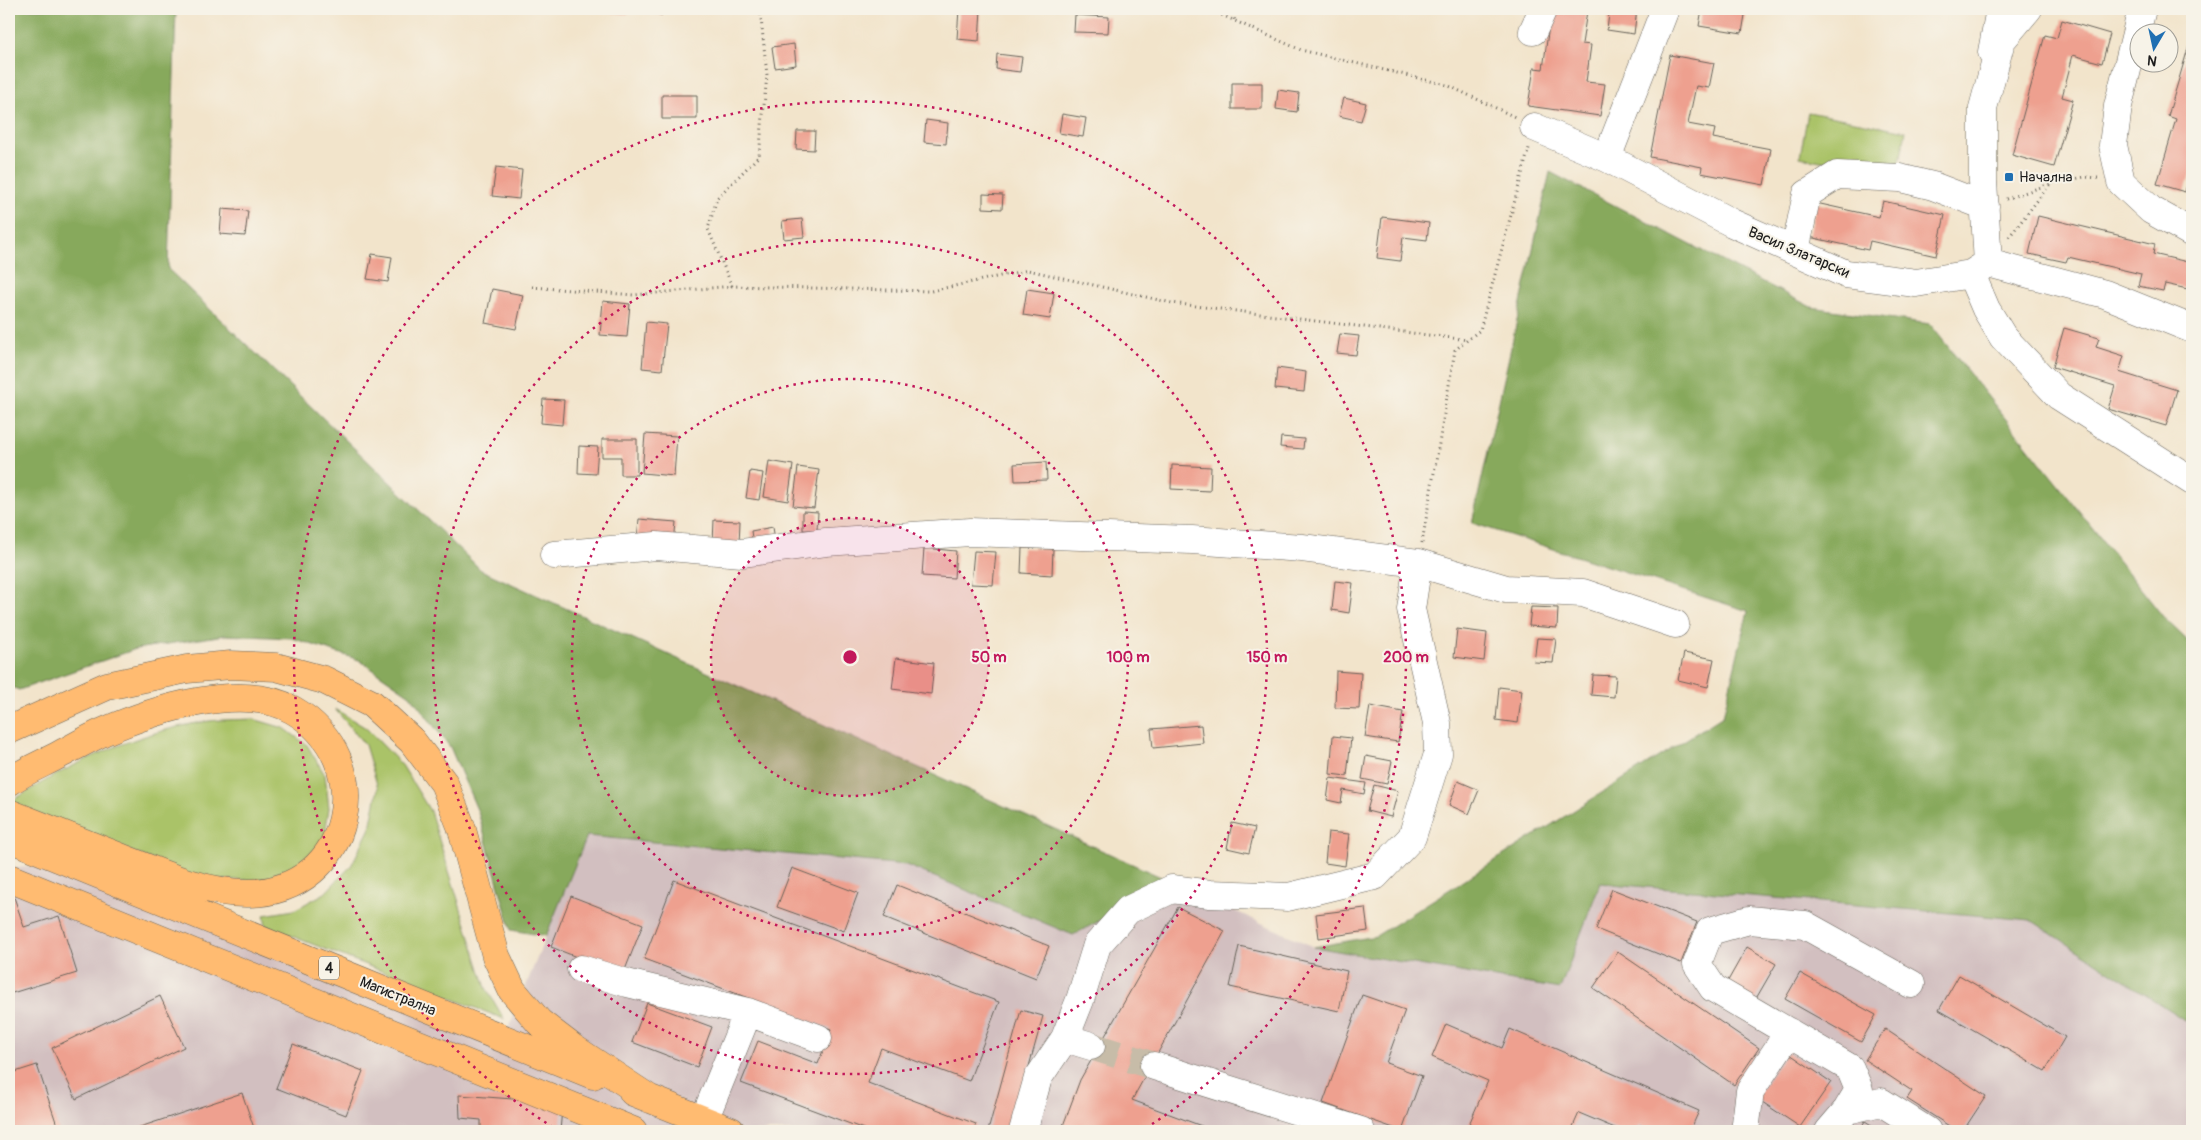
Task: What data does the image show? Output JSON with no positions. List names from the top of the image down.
{
  "streets": {
    "main road": ["4", "Магистрална"],
    "street": ["Васил Златарски"]
  },
  "places": {
    "transit": ["Начална"]
  },
  "north": "bottom",
  "rings": [
    "50 m",
    "100 m",
    "150 m",
    "200 m"
  ]
}
